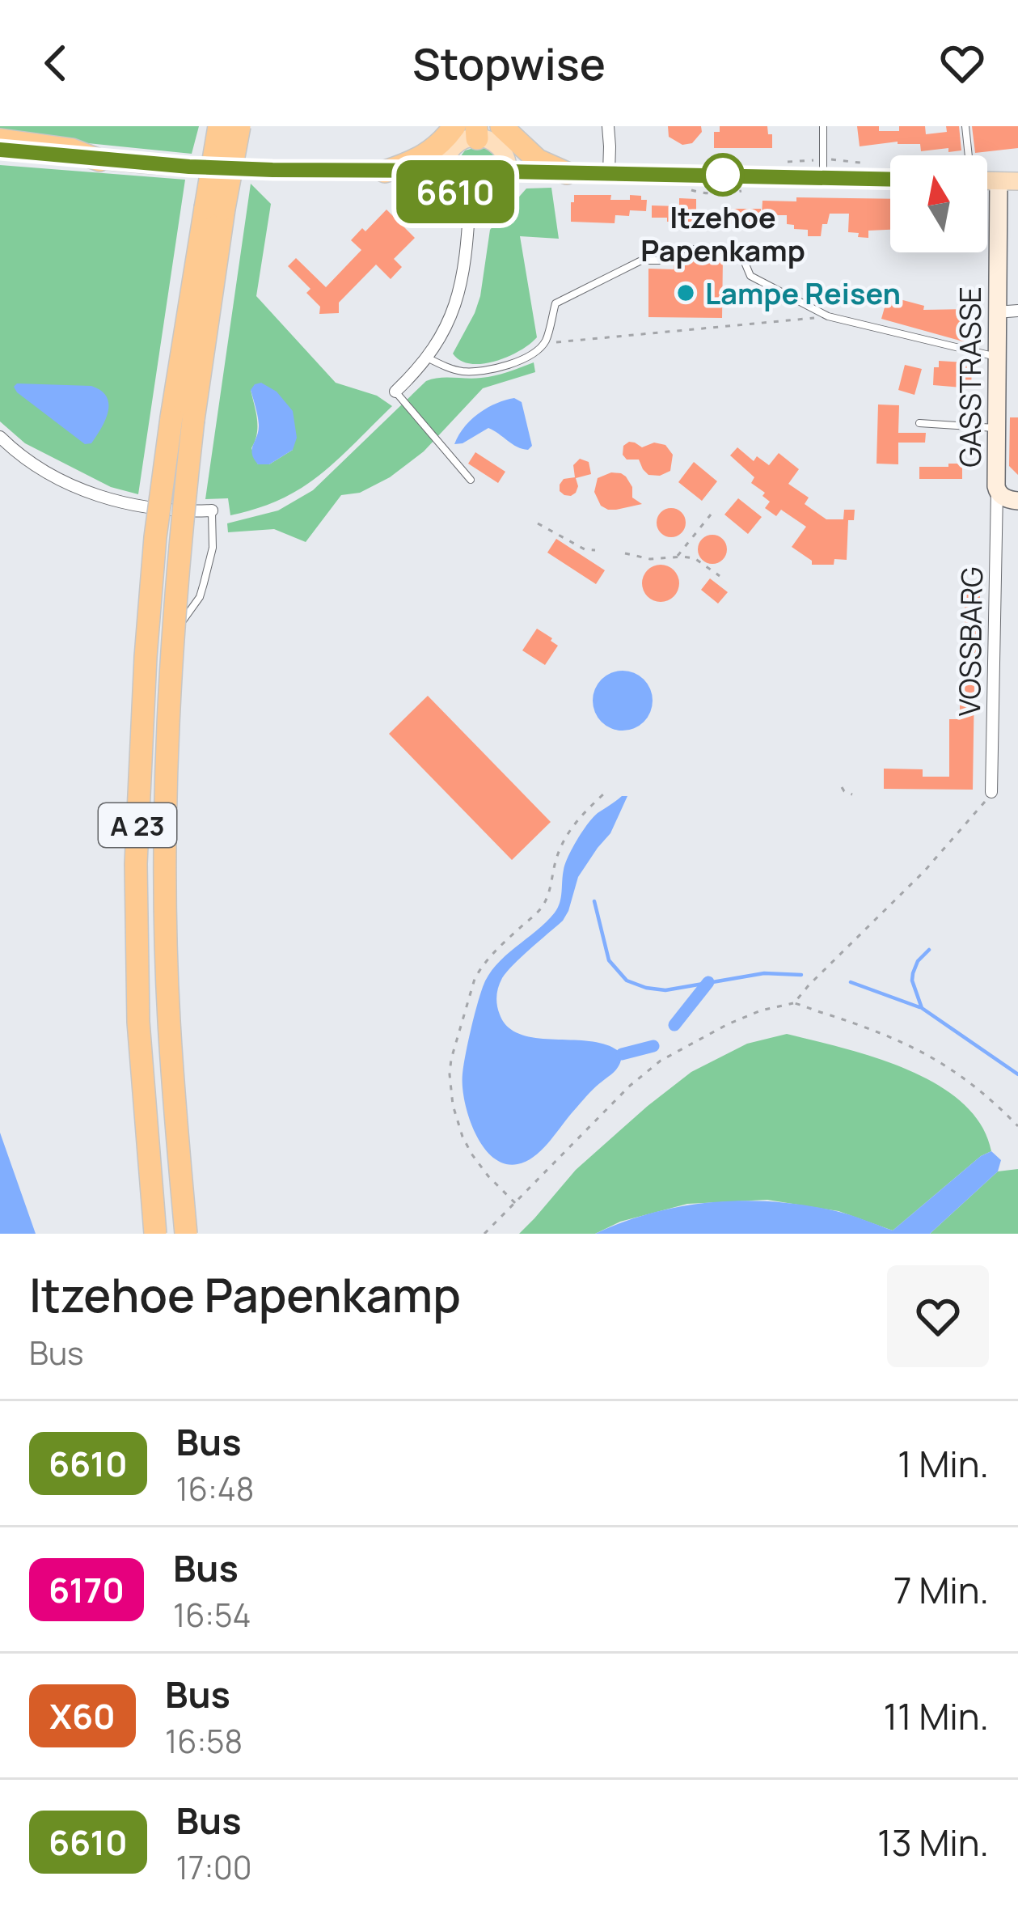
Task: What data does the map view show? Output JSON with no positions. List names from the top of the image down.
{
  "streets": {
    "highway": ["A 23"],
    "street": ["GASSTRASSE", "VOSSBARG"]
  },
  "crossings": [
    ["GASSTRASSE", "VOSSBARG"]
  ],
  "places": ["Itzehoe Papenkamp", "Lampe Reisen"],
  "lines": ["bus line 6610"],
  "north": "top",
  "page": {
    "header": "Stopwise",
    "on_map": "6610",
    "heading": ["Itzehoe Papenkamp", "Bus"],
    "list": [
      {
        "mark": "6610",
        "name": "Bus",
        "note": "16:48",
        "value": "1 Min."
      },
      {
        "mark": "6170",
        "name": "Bus",
        "note": "16:54",
        "value": "7 Min."
      },
      {
        "mark": "X60",
        "name": "Bus",
        "note": "16:58",
        "value": "11 Min."
      },
      {
        "mark": "6610",
        "name": "Bus",
        "note": "17:00",
        "value": "13 Min."
      }
    ]
  }
}
